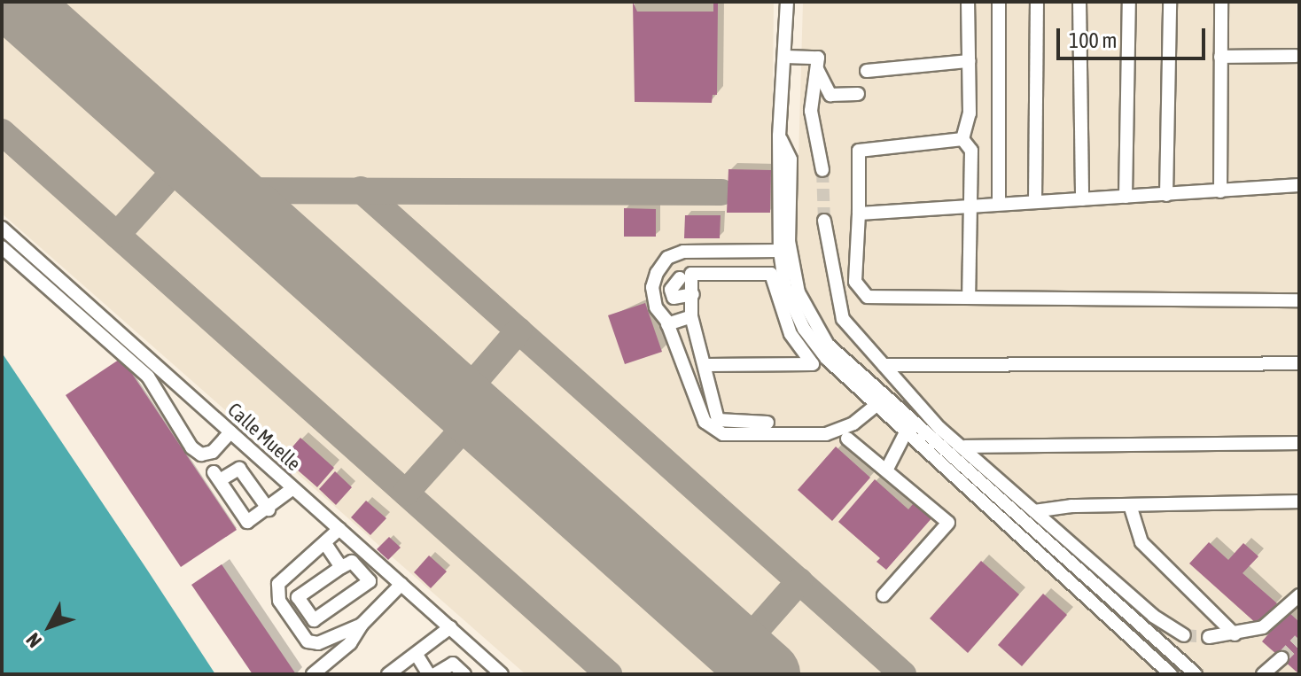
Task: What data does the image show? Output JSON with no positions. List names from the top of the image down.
{
  "streets": {
    "street": ["Calle Muelle"]
  },
  "scale_bar": "100 m",
  "north": "bottom left"
}
